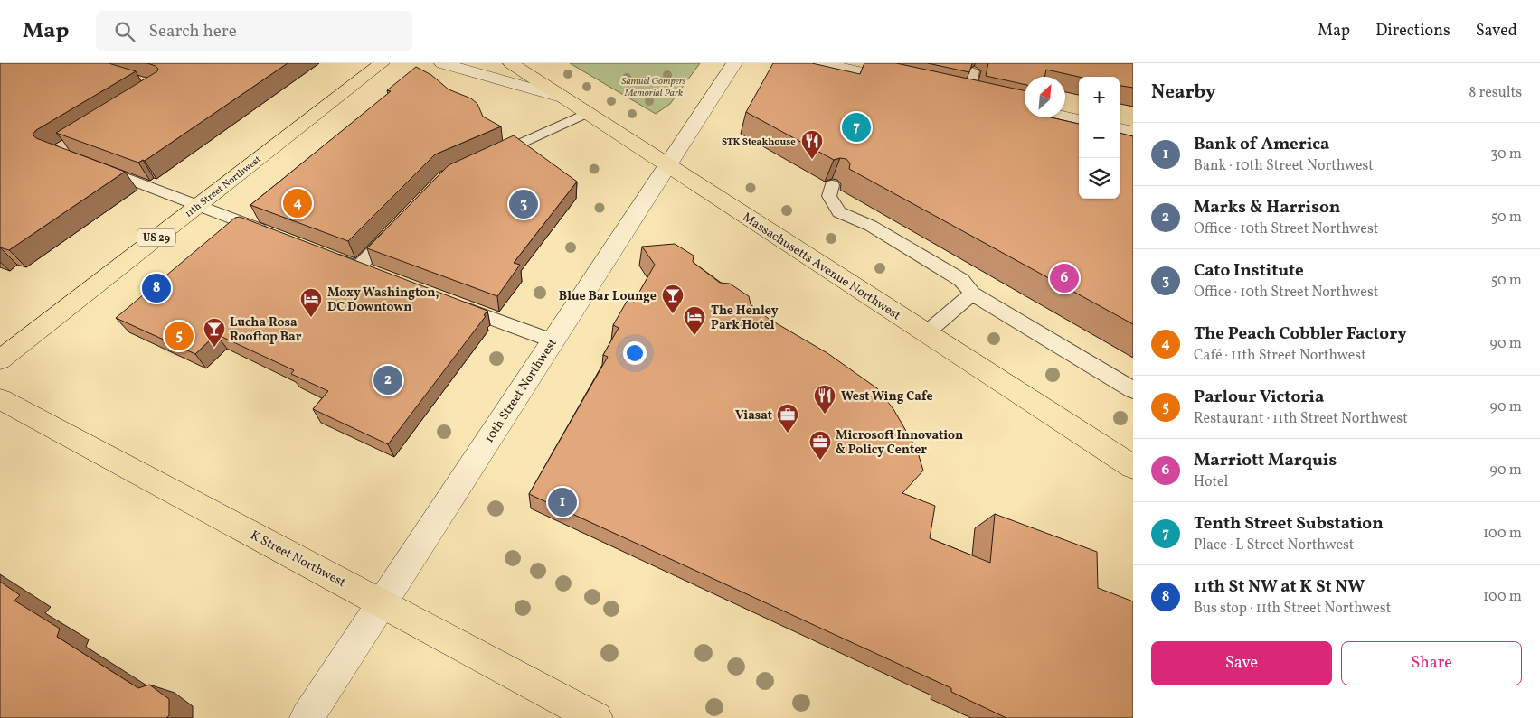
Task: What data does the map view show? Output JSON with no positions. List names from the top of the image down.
{
  "streets": {
    "main road": [
      "11th Street Northwest",
      "US 29",
      "Massachusetts Avenue Northwest",
      "K Street Northwest"
    ],
    "street": ["10th Street Northwest"]
  },
  "crossings": [
    ["Massachusetts Avenue Northwest", "10th Street Northwest"],
    ["10th Street Northwest", "K Street Northwest"]
  ],
  "parks": ["Samuel Gompers Memorial Park"],
  "places": {
    "restaurant": ["STK Steakhouse", "West Wing Cafe"],
    "bar": ["Blue Bar Lounge", "Lucha Rosa Rooftop Bar"],
    "hotel": ["Moxy Washington, DC Downtown", "The Henley Park Hotel"],
    "office": ["Viasat", "Microsoft Innovation & Policy Center"]
  },
  "north": "top right",
  "page": {
    "header": "Map",
    "search": "Search here",
    "nav": ["Map", "Directions", "Saved"],
    "heading": ["Nearby", "8 results"],
    "map_buttons": ["+", "−"],
    "pins": [
      "7",
      "4",
      "3",
      "6",
      "8",
      "5",
      "2",
      "1"
    ],
    "list": [
      {
        "mark": "1",
        "name": "Bank of America",
        "note": "Bank · 10th Street Northwest",
        "value": "30 m"
      },
      {
        "mark": "2",
        "name": "Marks & Harrison",
        "note": "Office · 10th Street Northwest",
        "value": "50 m"
      },
      {
        "mark": "3",
        "name": "Cato Institute",
        "note": "Office · 10th Street Northwest",
        "value": "50 m"
      },
      {
        "mark": "4",
        "name": "The Peach Cobbler Factory",
        "note": "Café · 11th Street Northwest",
        "value": "90 m"
      },
      {
        "mark": "5",
        "name": "Parlour Victoria",
        "note": "Restaurant · 11th Street Northwest",
        "value": "90 m"
      },
      {
        "mark": "6",
        "name": "Marriott Marquis",
        "note": "Hotel",
        "value": "90 m"
      },
      {
        "mark": "7",
        "name": "Tenth Street Substation",
        "note": "Place · L Street Northwest",
        "value": "100 m"
      },
      {
        "mark": "8",
        "name": "11th St NW at K St NW",
        "note": "Bus stop · 11th Street Northwest",
        "value": "100 m"
      }
    ],
    "buttons": ["Save", "Share"]
  }
}
